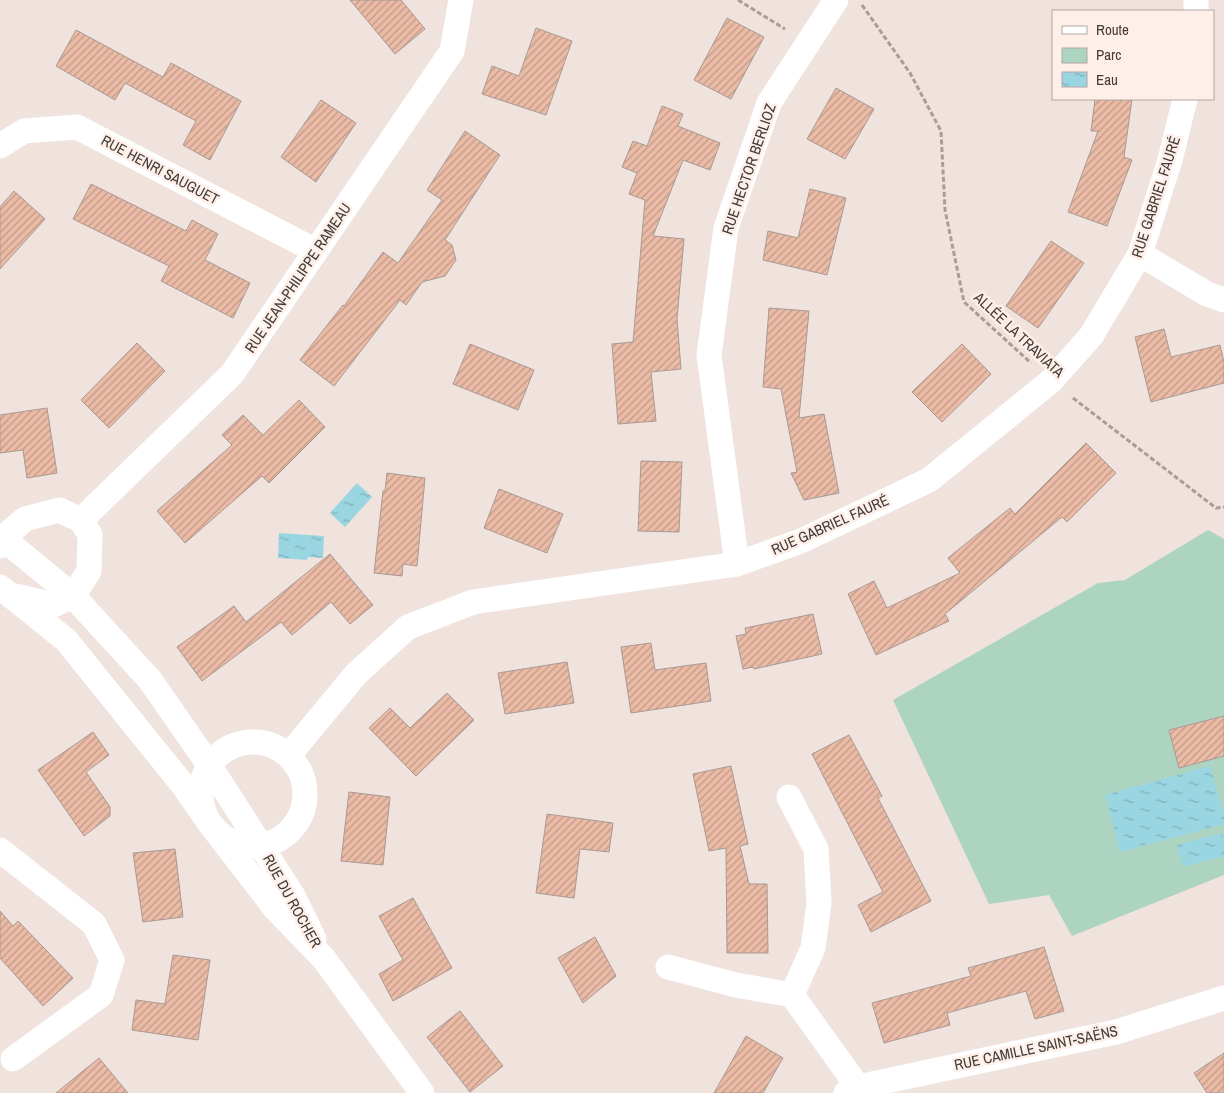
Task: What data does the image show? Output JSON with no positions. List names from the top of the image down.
{
  "streets": {
    "street": [
      "RUE HECTOR BERLIOZ",
      "RUE HENRI SAUGUET",
      "RUE GABRIEL FAURÉ",
      "RUE JEAN-PHILIPPE RAMEAU",
      "RUE DU ROCHER",
      "RUE CAMILLE SAINT-SAËNS"
    ],
    "path": ["ALLÉE LA TRAVIATA"]
  },
  "crossings": [
    ["RUE HECTOR BERLIOZ", "RUE GABRIEL FAURÉ"],
    ["RUE HENRI SAUGUET", "RUE JEAN-PHILIPPE RAMEAU"],
    ["RUE GABRIEL FAURÉ", "ALLÉE LA TRAVIATA"],
    ["RUE GABRIEL FAURÉ", "RUE DU ROCHER"]
  ],
  "legend": ["Route", "Parc", "Eau"]
}
